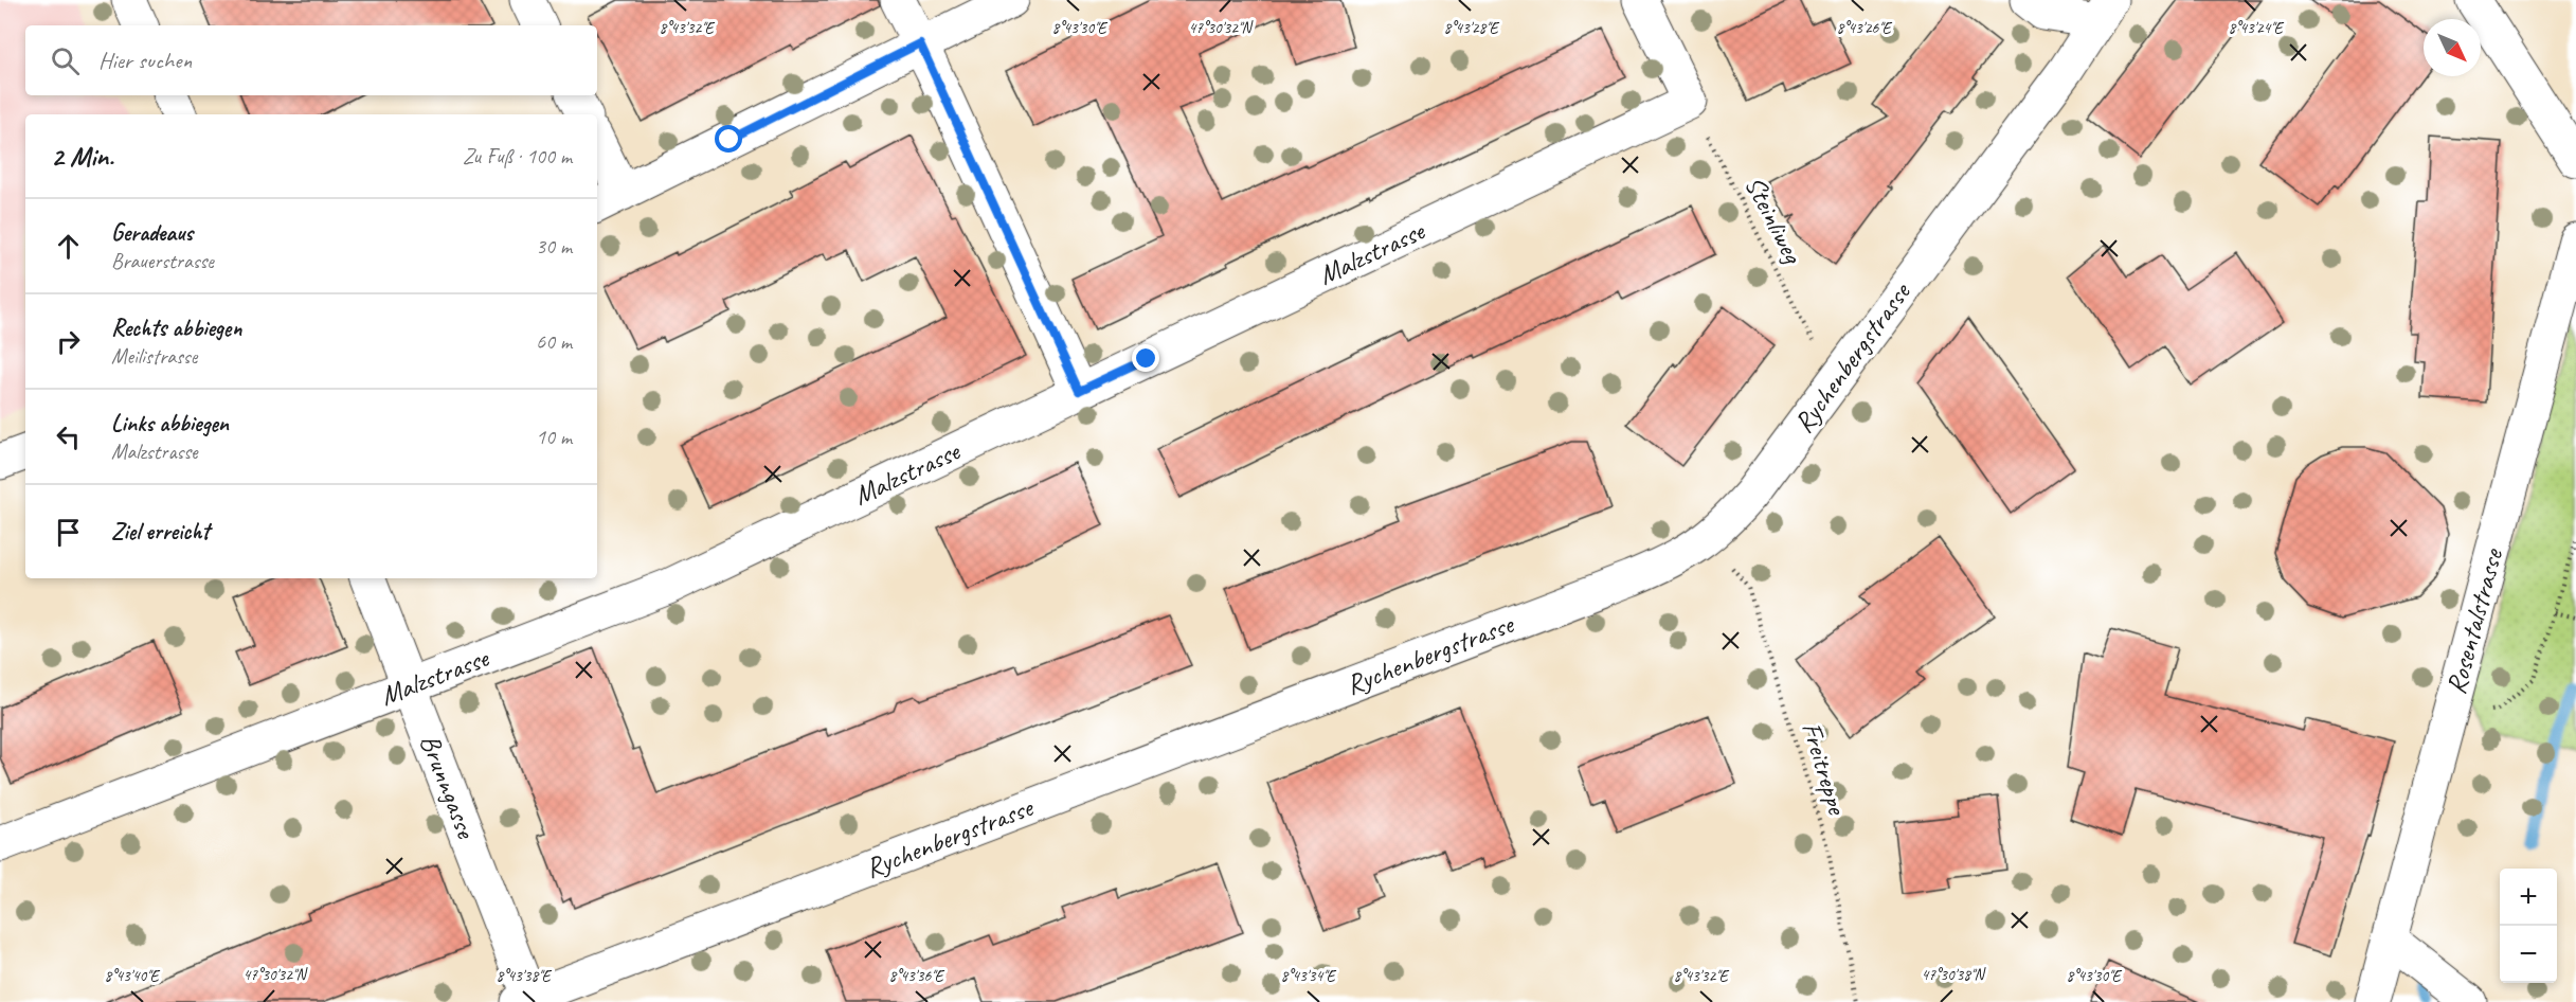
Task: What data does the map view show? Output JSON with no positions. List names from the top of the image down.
{
  "streets": {
    "street": [
      "Malzstrasse",
      "Rychenbergstrasse",
      "Rosentalstrasse",
      "Brunngasse"
    ],
    "path": ["Steinliweg", "Freitreppe"]
  },
  "crossings": [
    ["Steinliweg", "Malzstrasse"],
    ["Malzstrasse", "Brunngasse"],
    ["Rychenbergstrasse", "Brunngasse"]
  ],
  "north": "bottom right",
  "page": {
    "search": "Hier suchen",
    "heading": ["2 Min.", "Zu Fuß · 100 m"],
    "list": [
      ["Geradeaus", "Brauerstrasse", "30 m"],
      ["Rechts abbiegen", "Meilistrasse", "60 m"],
      ["Links abbiegen", "Malzstrasse", "10 m"],
      "Ziel erreicht"
    ],
    "map_buttons": ["+", "−"]
  },
  "coordinates": [
    "8°43'32\"E",
    "8°43'30\"E",
    "8°43'26\"E",
    "8°43'28\"E",
    "8°43'24\"E",
    "47°30'32\"N",
    "47°30'38\"N",
    "8°43'40\"E",
    "8°43'38\"E",
    "8°43'36\"E",
    "8°43'34\"E"
  ]
}
